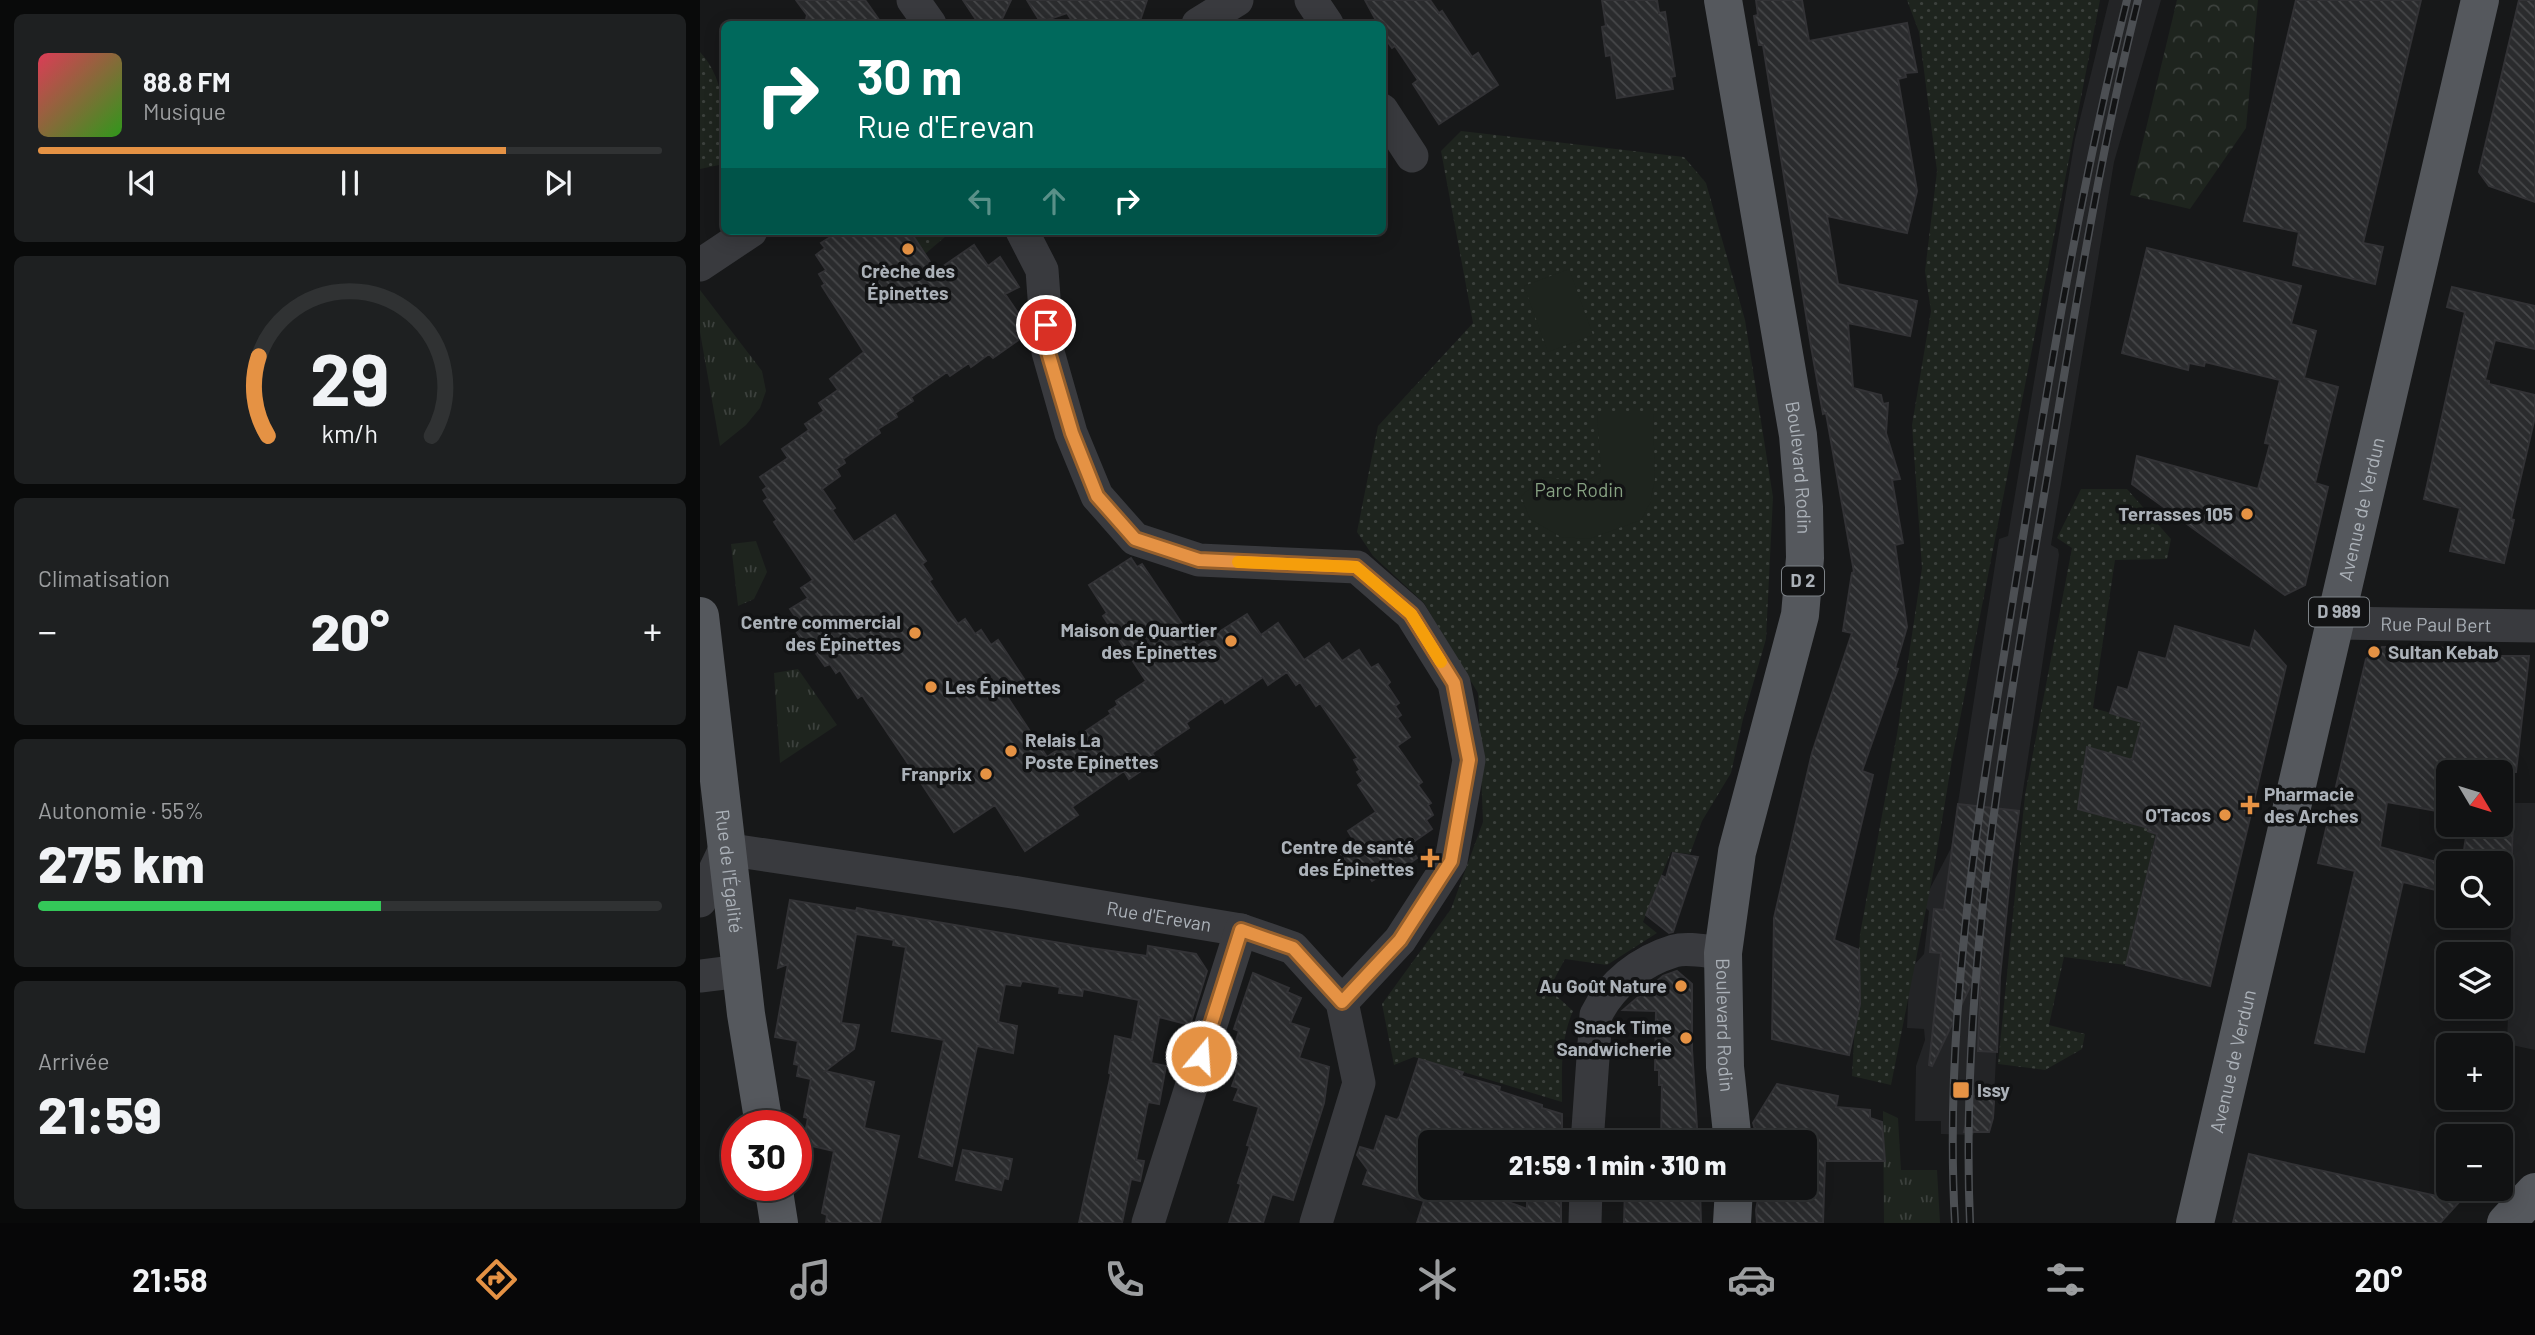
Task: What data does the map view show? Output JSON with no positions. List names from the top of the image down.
{
  "streets": {
    "main road": [
      "Boulevard Rodin",
      "Avenue de Verdun",
      "D 2",
      "D 989",
      "Rue de l'Égalité"
    ],
    "street": ["Rue Paul Bert", "Rue d'Erevan"]
  },
  "crossings": [
    ["Avenue de Verdun", "Rue Paul Bert"],
    ["Rue de l'Égalité", "Rue d'Erevan"]
  ],
  "parks": ["Parc Rodin"],
  "places": {
    "other": [
      "Crèche des Épinettes",
      "Terrasses 105",
      "Centre commercial des Épinettes",
      "Maison de Quartier des Épinettes",
      "Sultan Kebab",
      "Les Épinettes",
      "Relais La Poste Epinettes",
      "Franprix",
      "O'Tacos",
      "Au Goût Nature",
      "Snack Time Sandwicherie"
    ],
    "health": ["Pharmacie des Arches", "Centre de santé des Épinettes"],
    "transit": ["Issy"]
  },
  "north": "bottom right",
  "page": {
    "turn": ["30 m", "Rue d'Erevan"],
    "song": ["88.8 FM", "Musique"],
    "tile": [
      "Climatisation",
      ["Autonomie · 55%", "275 km"],
      ["Arrivée", "21:59"]
    ],
    "heat": ["−", "20°", "+"],
    "map_buttons": ["+", "−"],
    "limit": "30",
    "trip": "21:59 · 1 min · 310 m",
    "tabs": ["21:58", "20°"],
    "gauge": ["29", "km/h"]
  }
}
